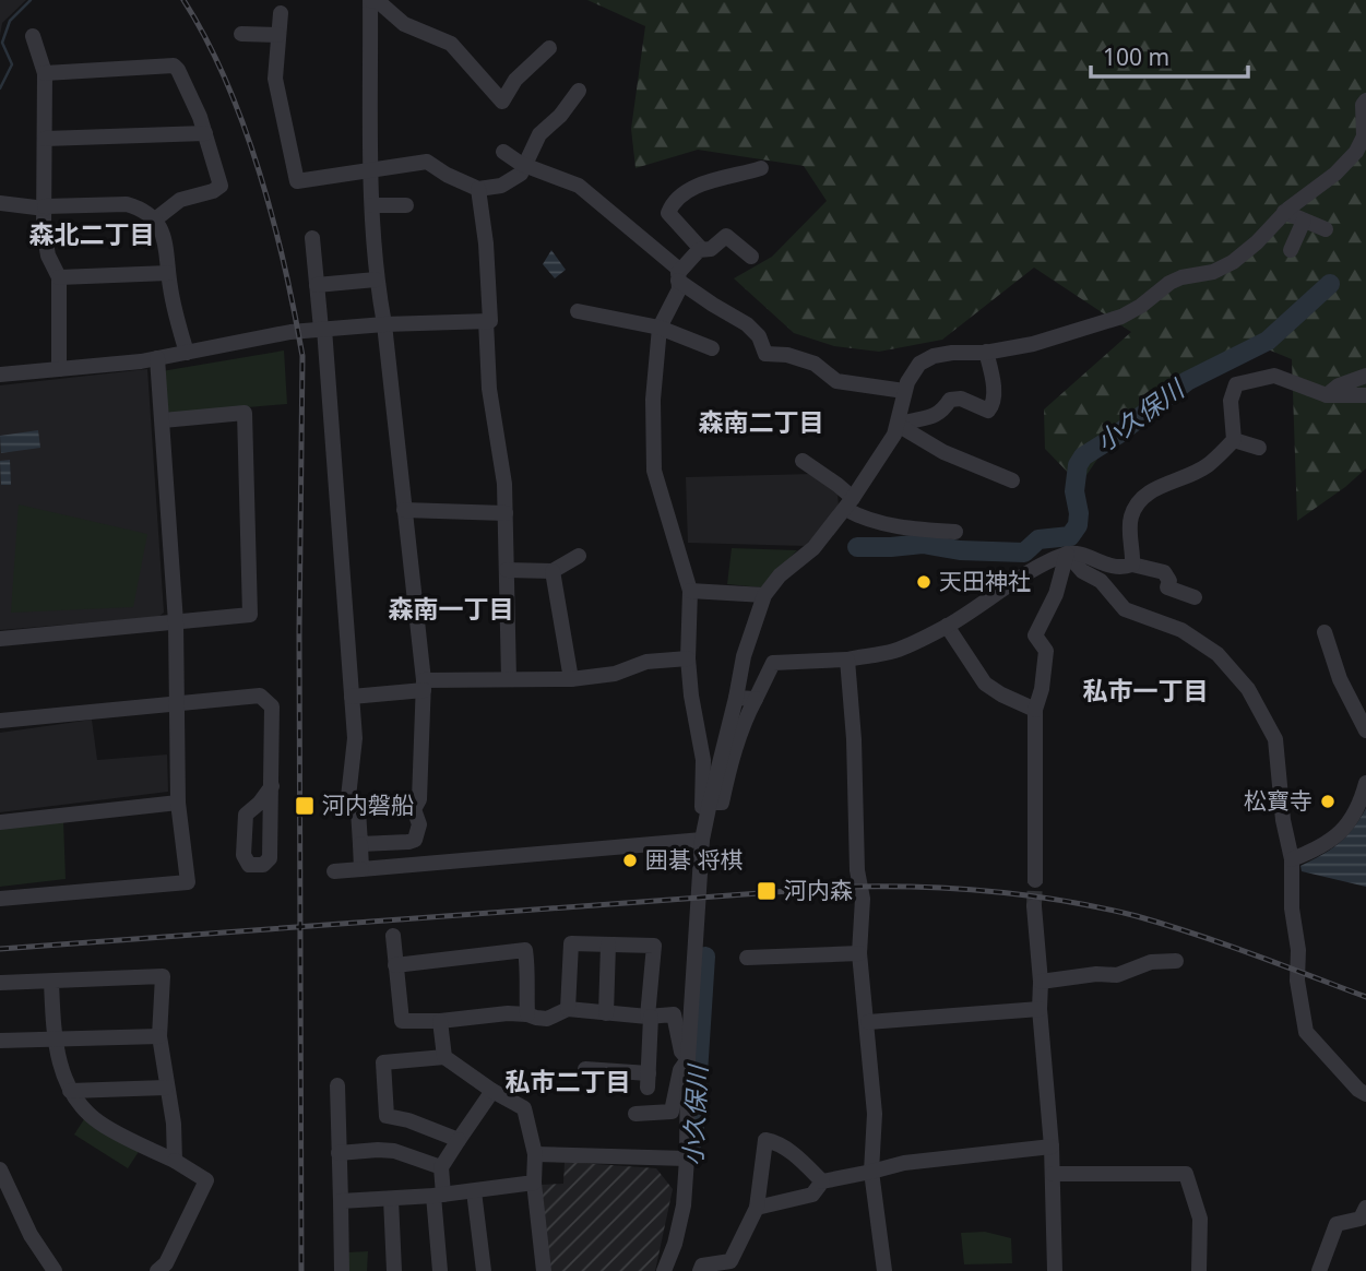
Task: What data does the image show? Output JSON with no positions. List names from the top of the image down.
{
  "districts": [
    "森北二丁目",
    "森南二丁目",
    "森南一丁目",
    "私市一丁目",
    "私市二丁目"
  ],
  "water": ["小久保川"],
  "places": {
    "other": ["天田神社", "松寶寺", "囲碁 将棋"],
    "transit": ["河内磐船", "河内森"]
  },
  "scale_bar": "100 m"
}
